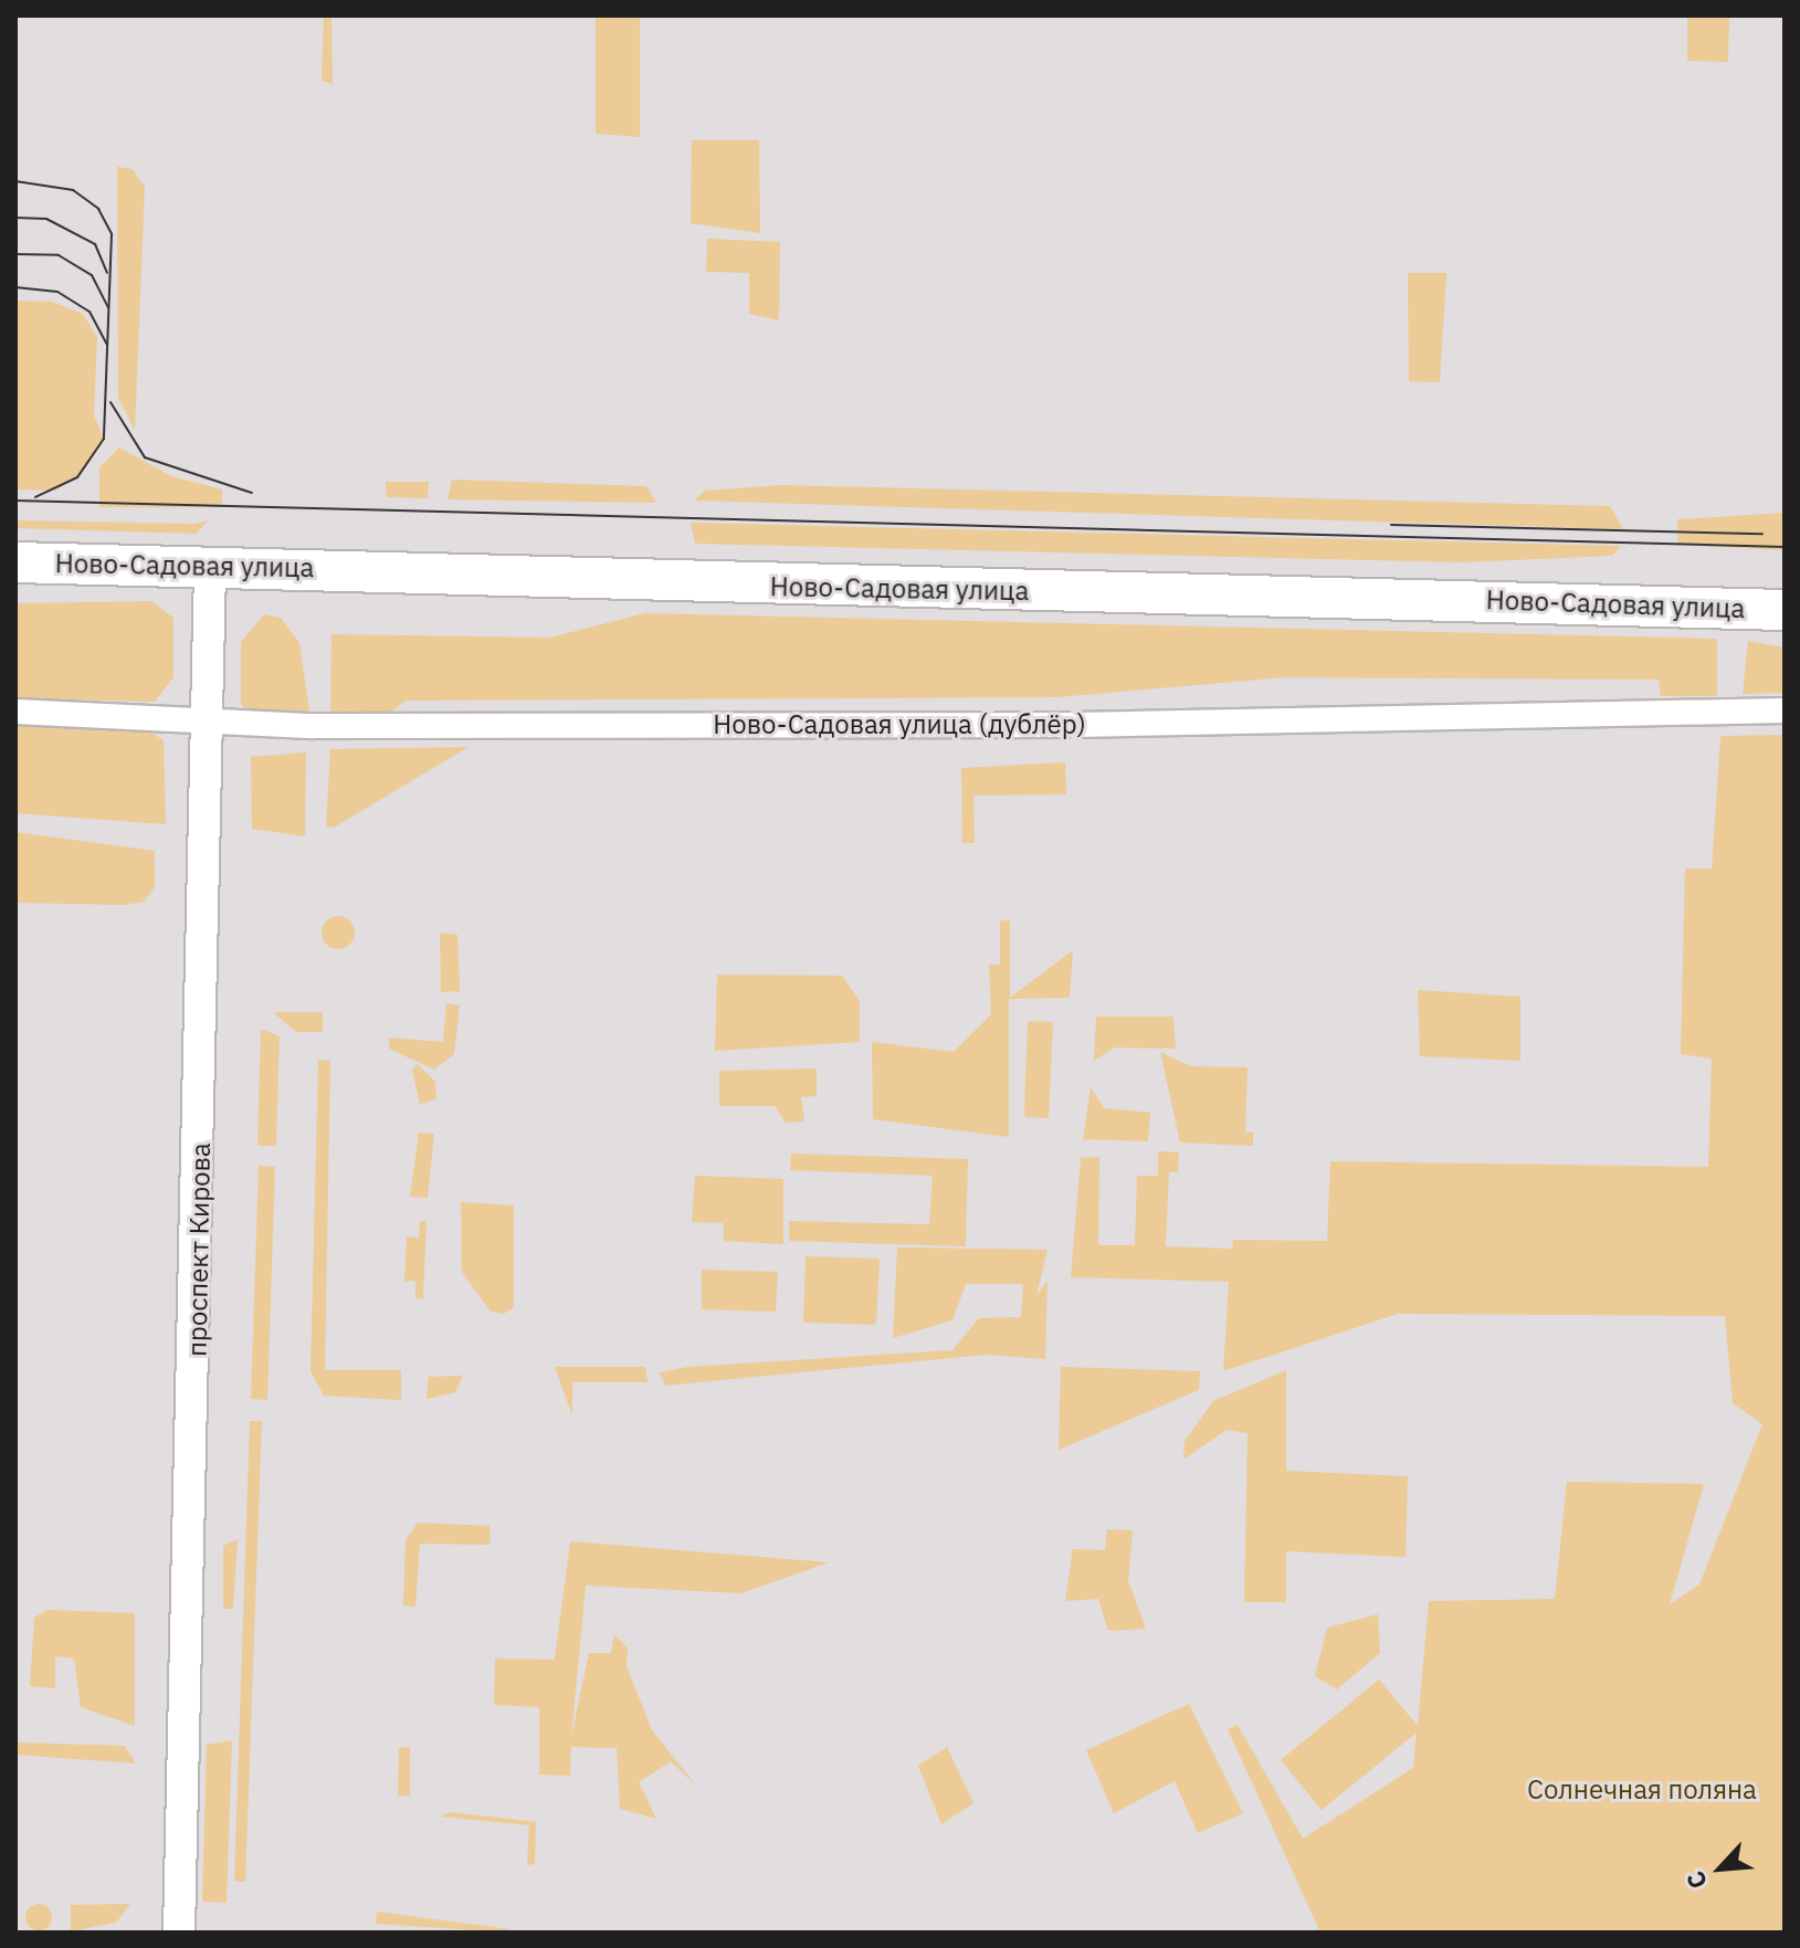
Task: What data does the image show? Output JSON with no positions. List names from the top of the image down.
{
  "streets": {
    "main road": ["Ново-Садовая улица"],
    "street": ["Ново-Садовая улица (дублёр)", "проспект Кирова"]
  },
  "crossings": [
    ["Ново-Садовая улица", "проспект Кирова"],
    ["Ново-Садовая улица (дублёр)", "проспект Кирова"]
  ],
  "parks": ["Солнечная поляна"],
  "north": "bottom left"
}
